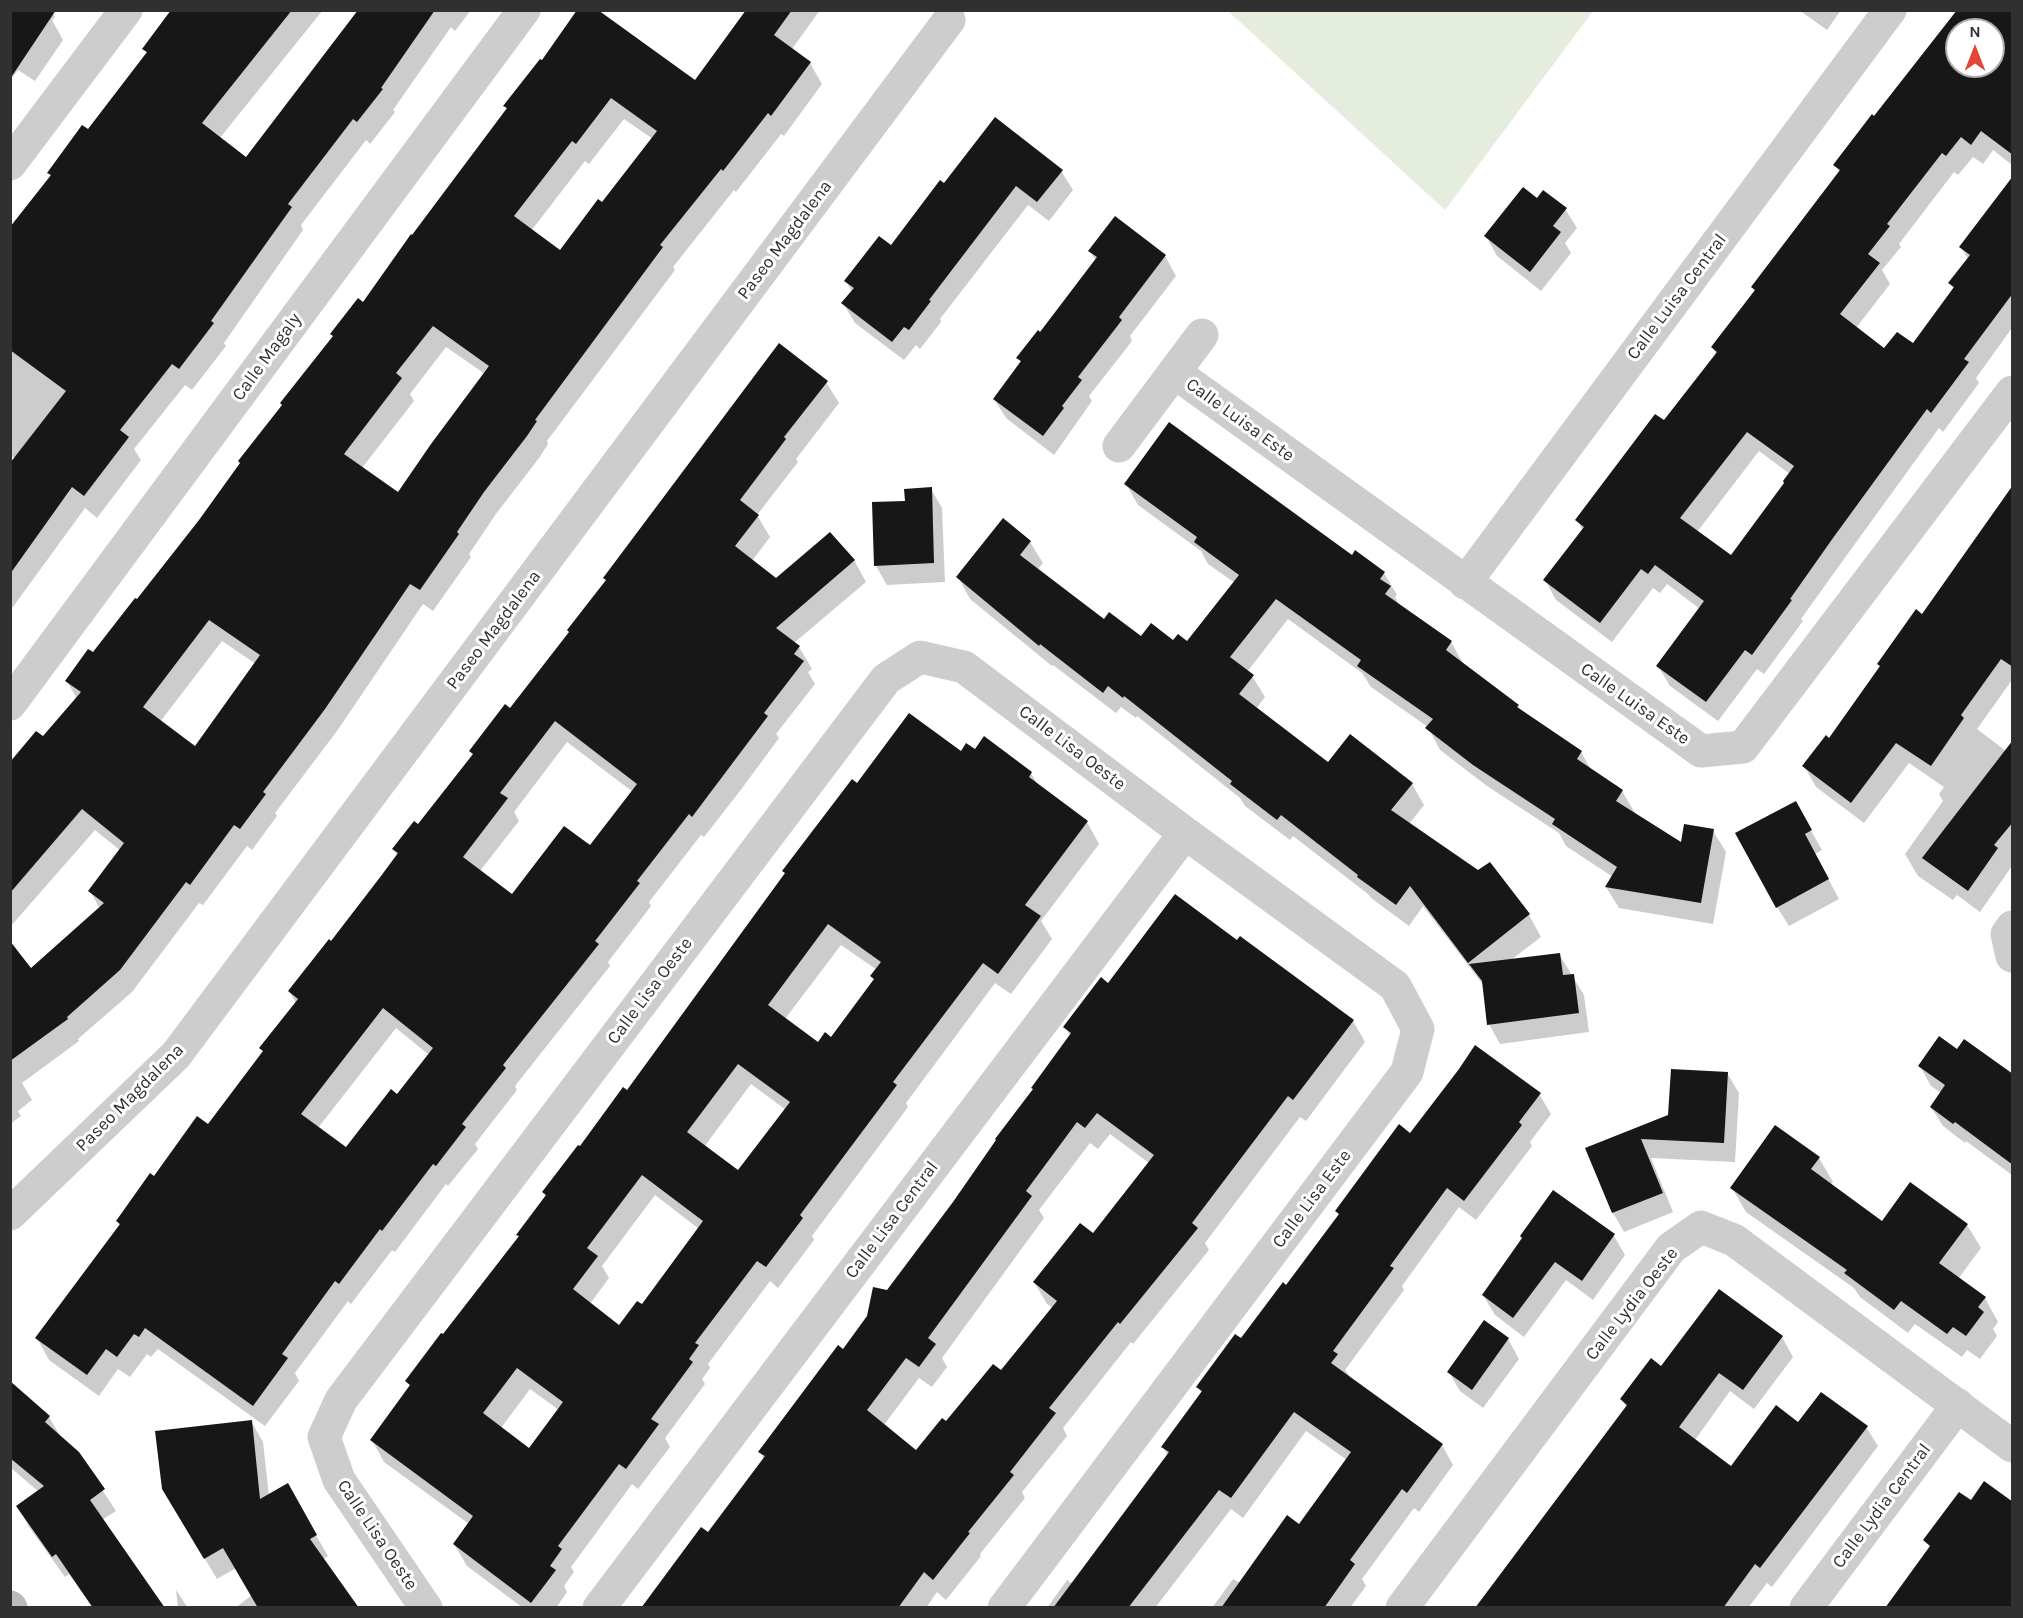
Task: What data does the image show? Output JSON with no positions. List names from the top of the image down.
{
  "streets": {
    "street": [
      "Paseo Magdalena",
      "Calle Luisa Central",
      "Calle Magaly",
      "Calle Luisa Este",
      "Calle Lisa Oeste",
      "Calle Lisa Este",
      "Calle Lisa Central",
      "Calle Lydia Oeste",
      "Calle Lydia Central"
    ]
  },
  "crossings": [
    ["Calle Luisa Central", "Calle Luisa Este"],
    ["Calle Lisa Oeste", "Calle Lisa Este"],
    ["Calle Lisa Oeste", "Calle Lisa Central"],
    ["Calle Lisa Este", "Calle Lisa Central"],
    ["Calle Lydia Oeste", "Calle Lydia Central"]
  ],
  "north": "top"
}
